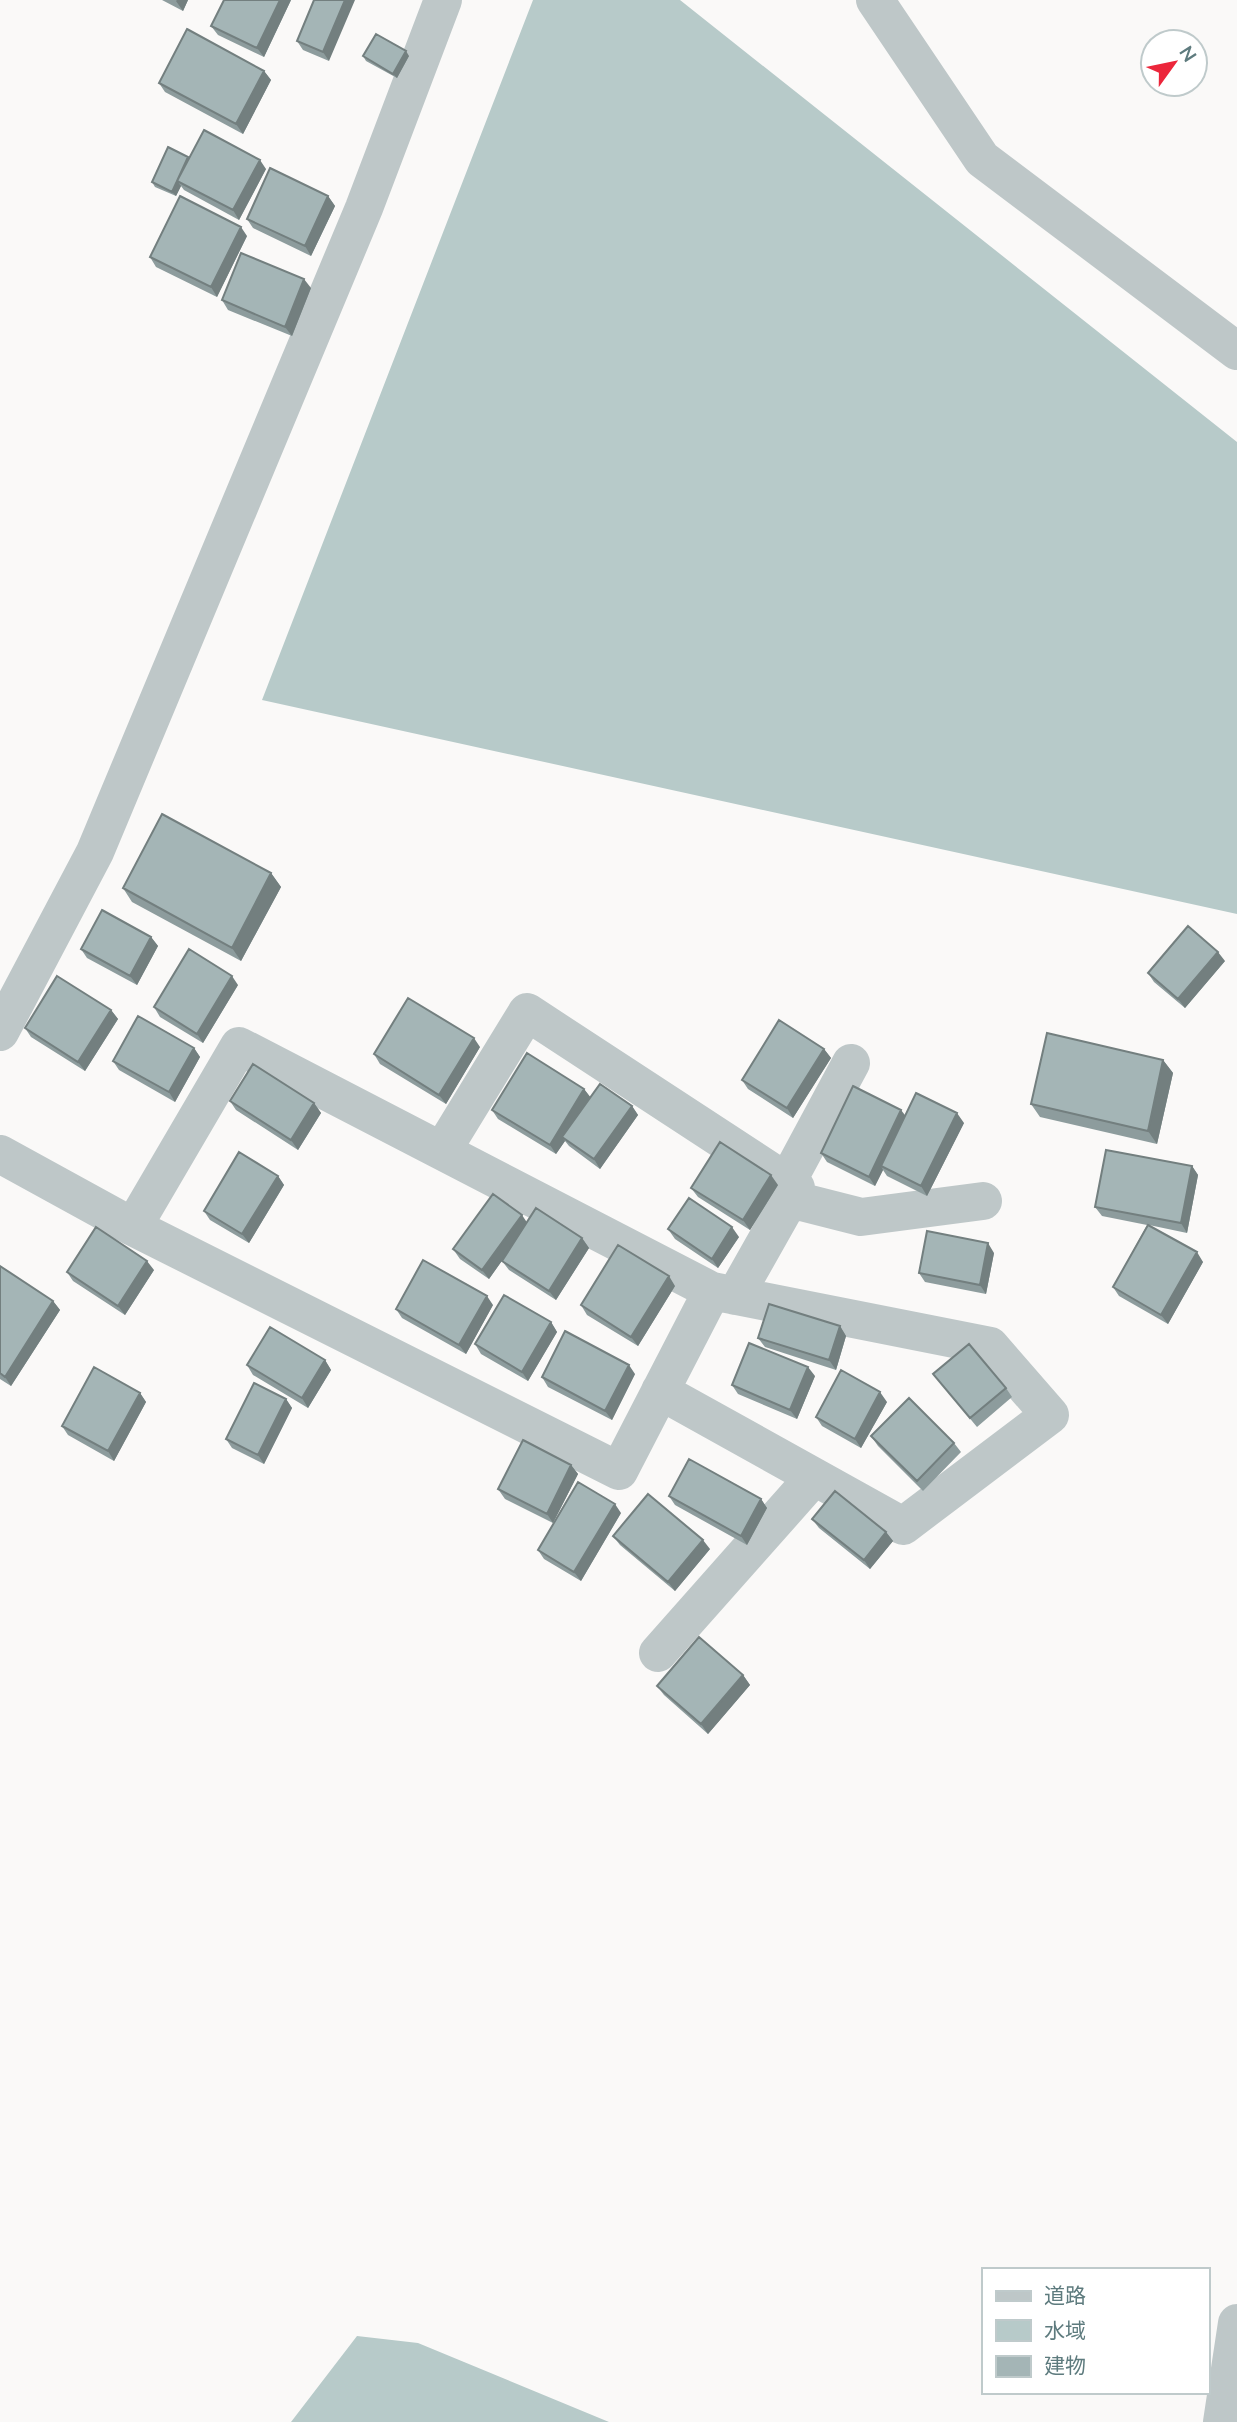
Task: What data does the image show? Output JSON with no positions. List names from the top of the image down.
{
  "legend": ["道路", "水域", "建物"],
  "north": "top right"
}
